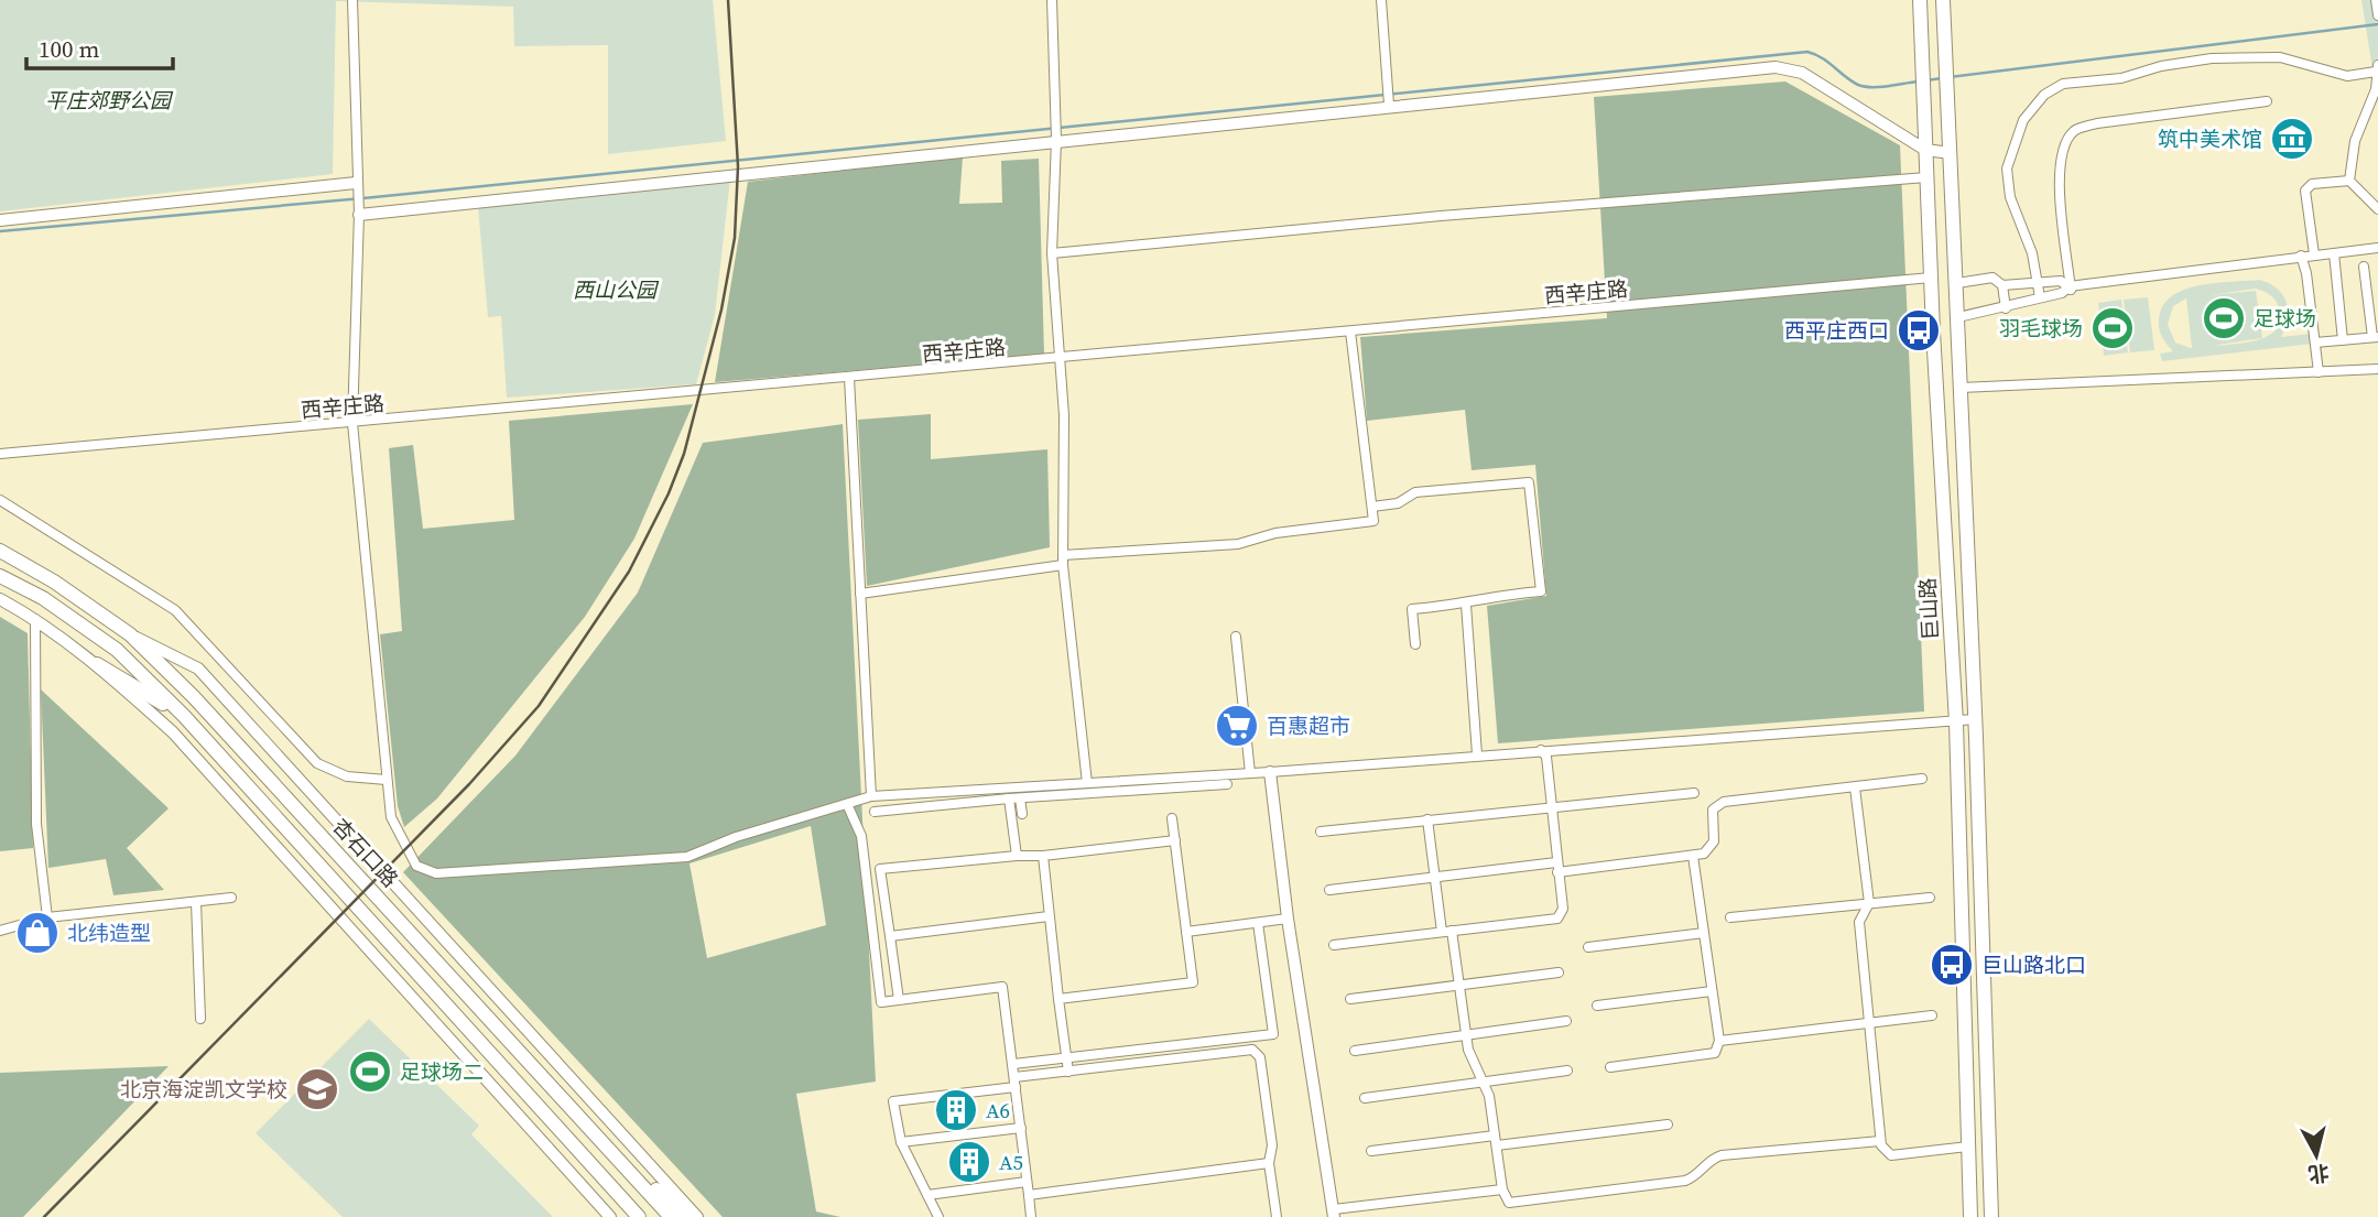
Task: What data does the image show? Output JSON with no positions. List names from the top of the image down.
{
  "streets": {
    "main road": ["巨山路", "杏石口路"],
    "street": ["西辛庄路"]
  },
  "crossings": [
    ["西辛庄路", "巨山路"]
  ],
  "parks": ["平庄郊野公园", "西山公园"],
  "places": {
    "museum": ["筑中美术馆"],
    "sports": ["足球场", "羽毛球场", "足球场二"],
    "bus stop": ["西平庄西口", "巨山路北口"],
    "supermarket": ["百惠超市"],
    "shop": ["北纬造型"],
    "school or university": ["北京海淀凯文学校"],
    "building": ["A6", "A5"]
  },
  "scale_bar": "100 m",
  "north": "bottom"
}
